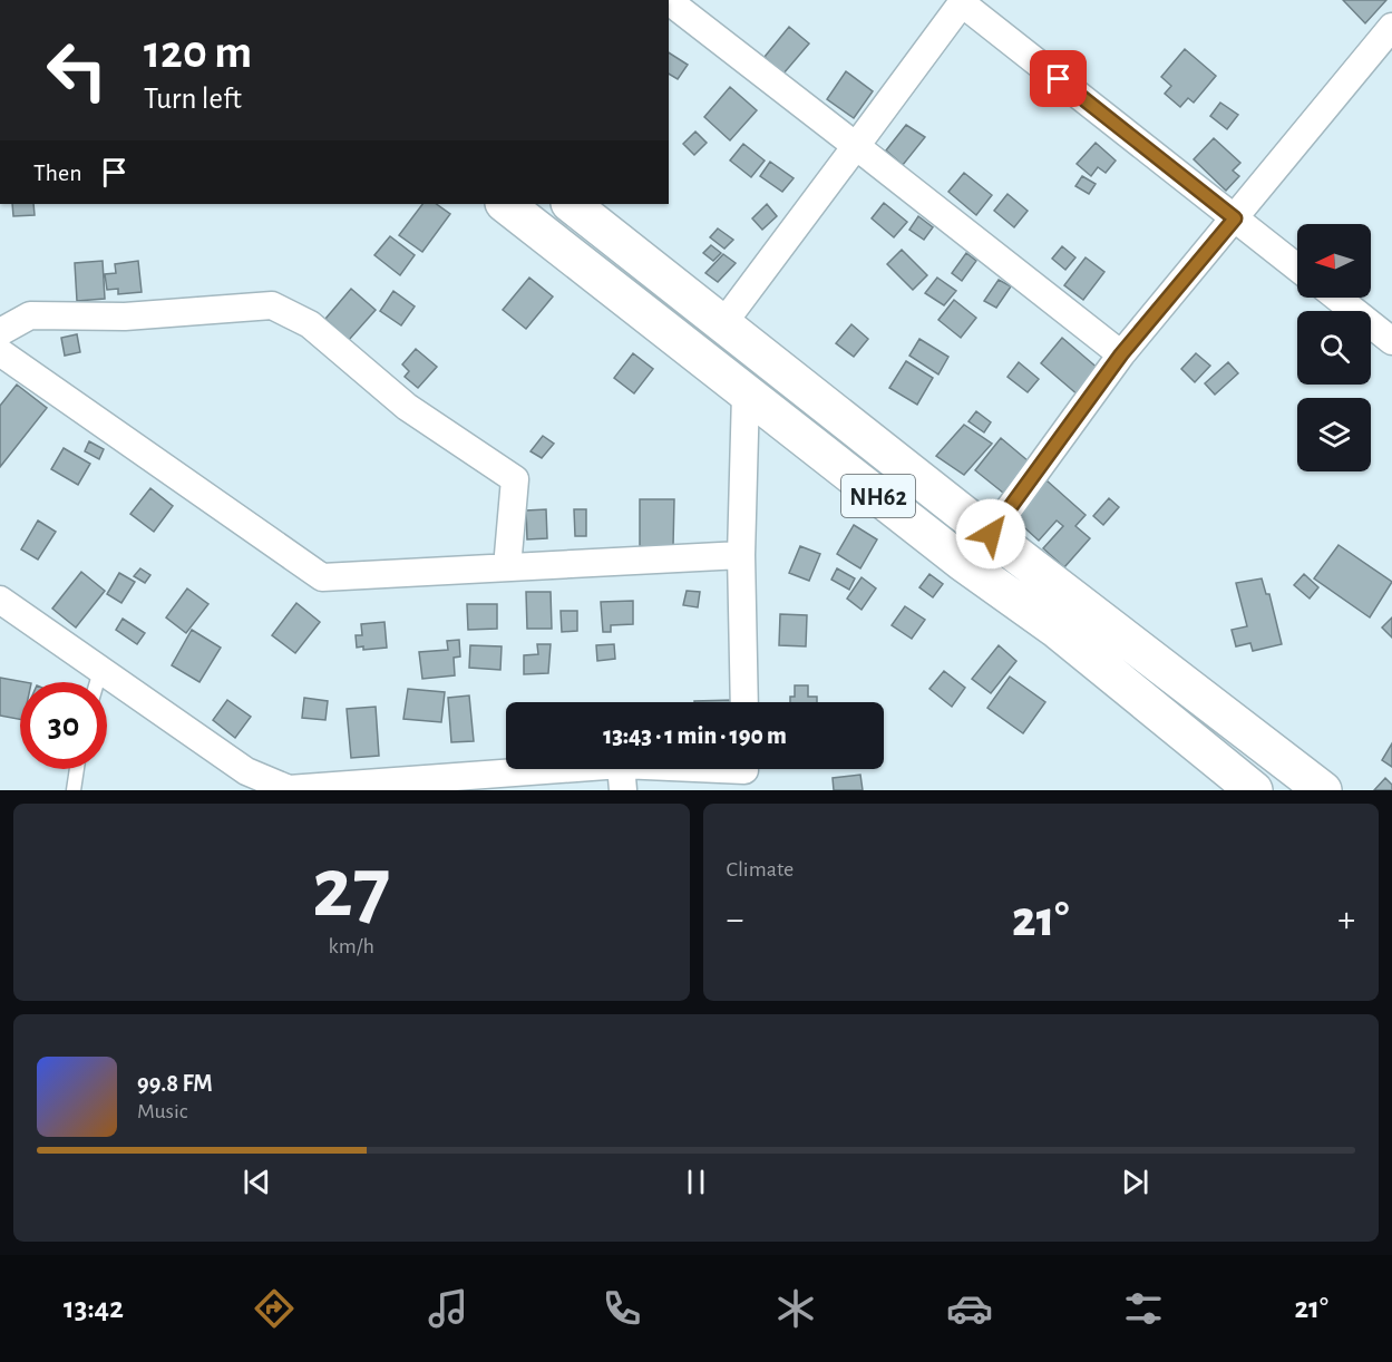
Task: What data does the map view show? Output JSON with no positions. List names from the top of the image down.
{
  "streets": {
    "main road": ["NH62"]
  },
  "north": "left",
  "page": {
    "turn": ["120 m", "Turn left"],
    "then": "Then",
    "limit": "30",
    "trip": "13:43 · 1 min · 190 m",
    "tile": [
      ["27", "km/h"],
      "Climate"
    ],
    "heat": ["−", "21°", "+"],
    "song": ["99.8 FM", "Music"],
    "tabs": ["13:42", "21°"]
  }
}
